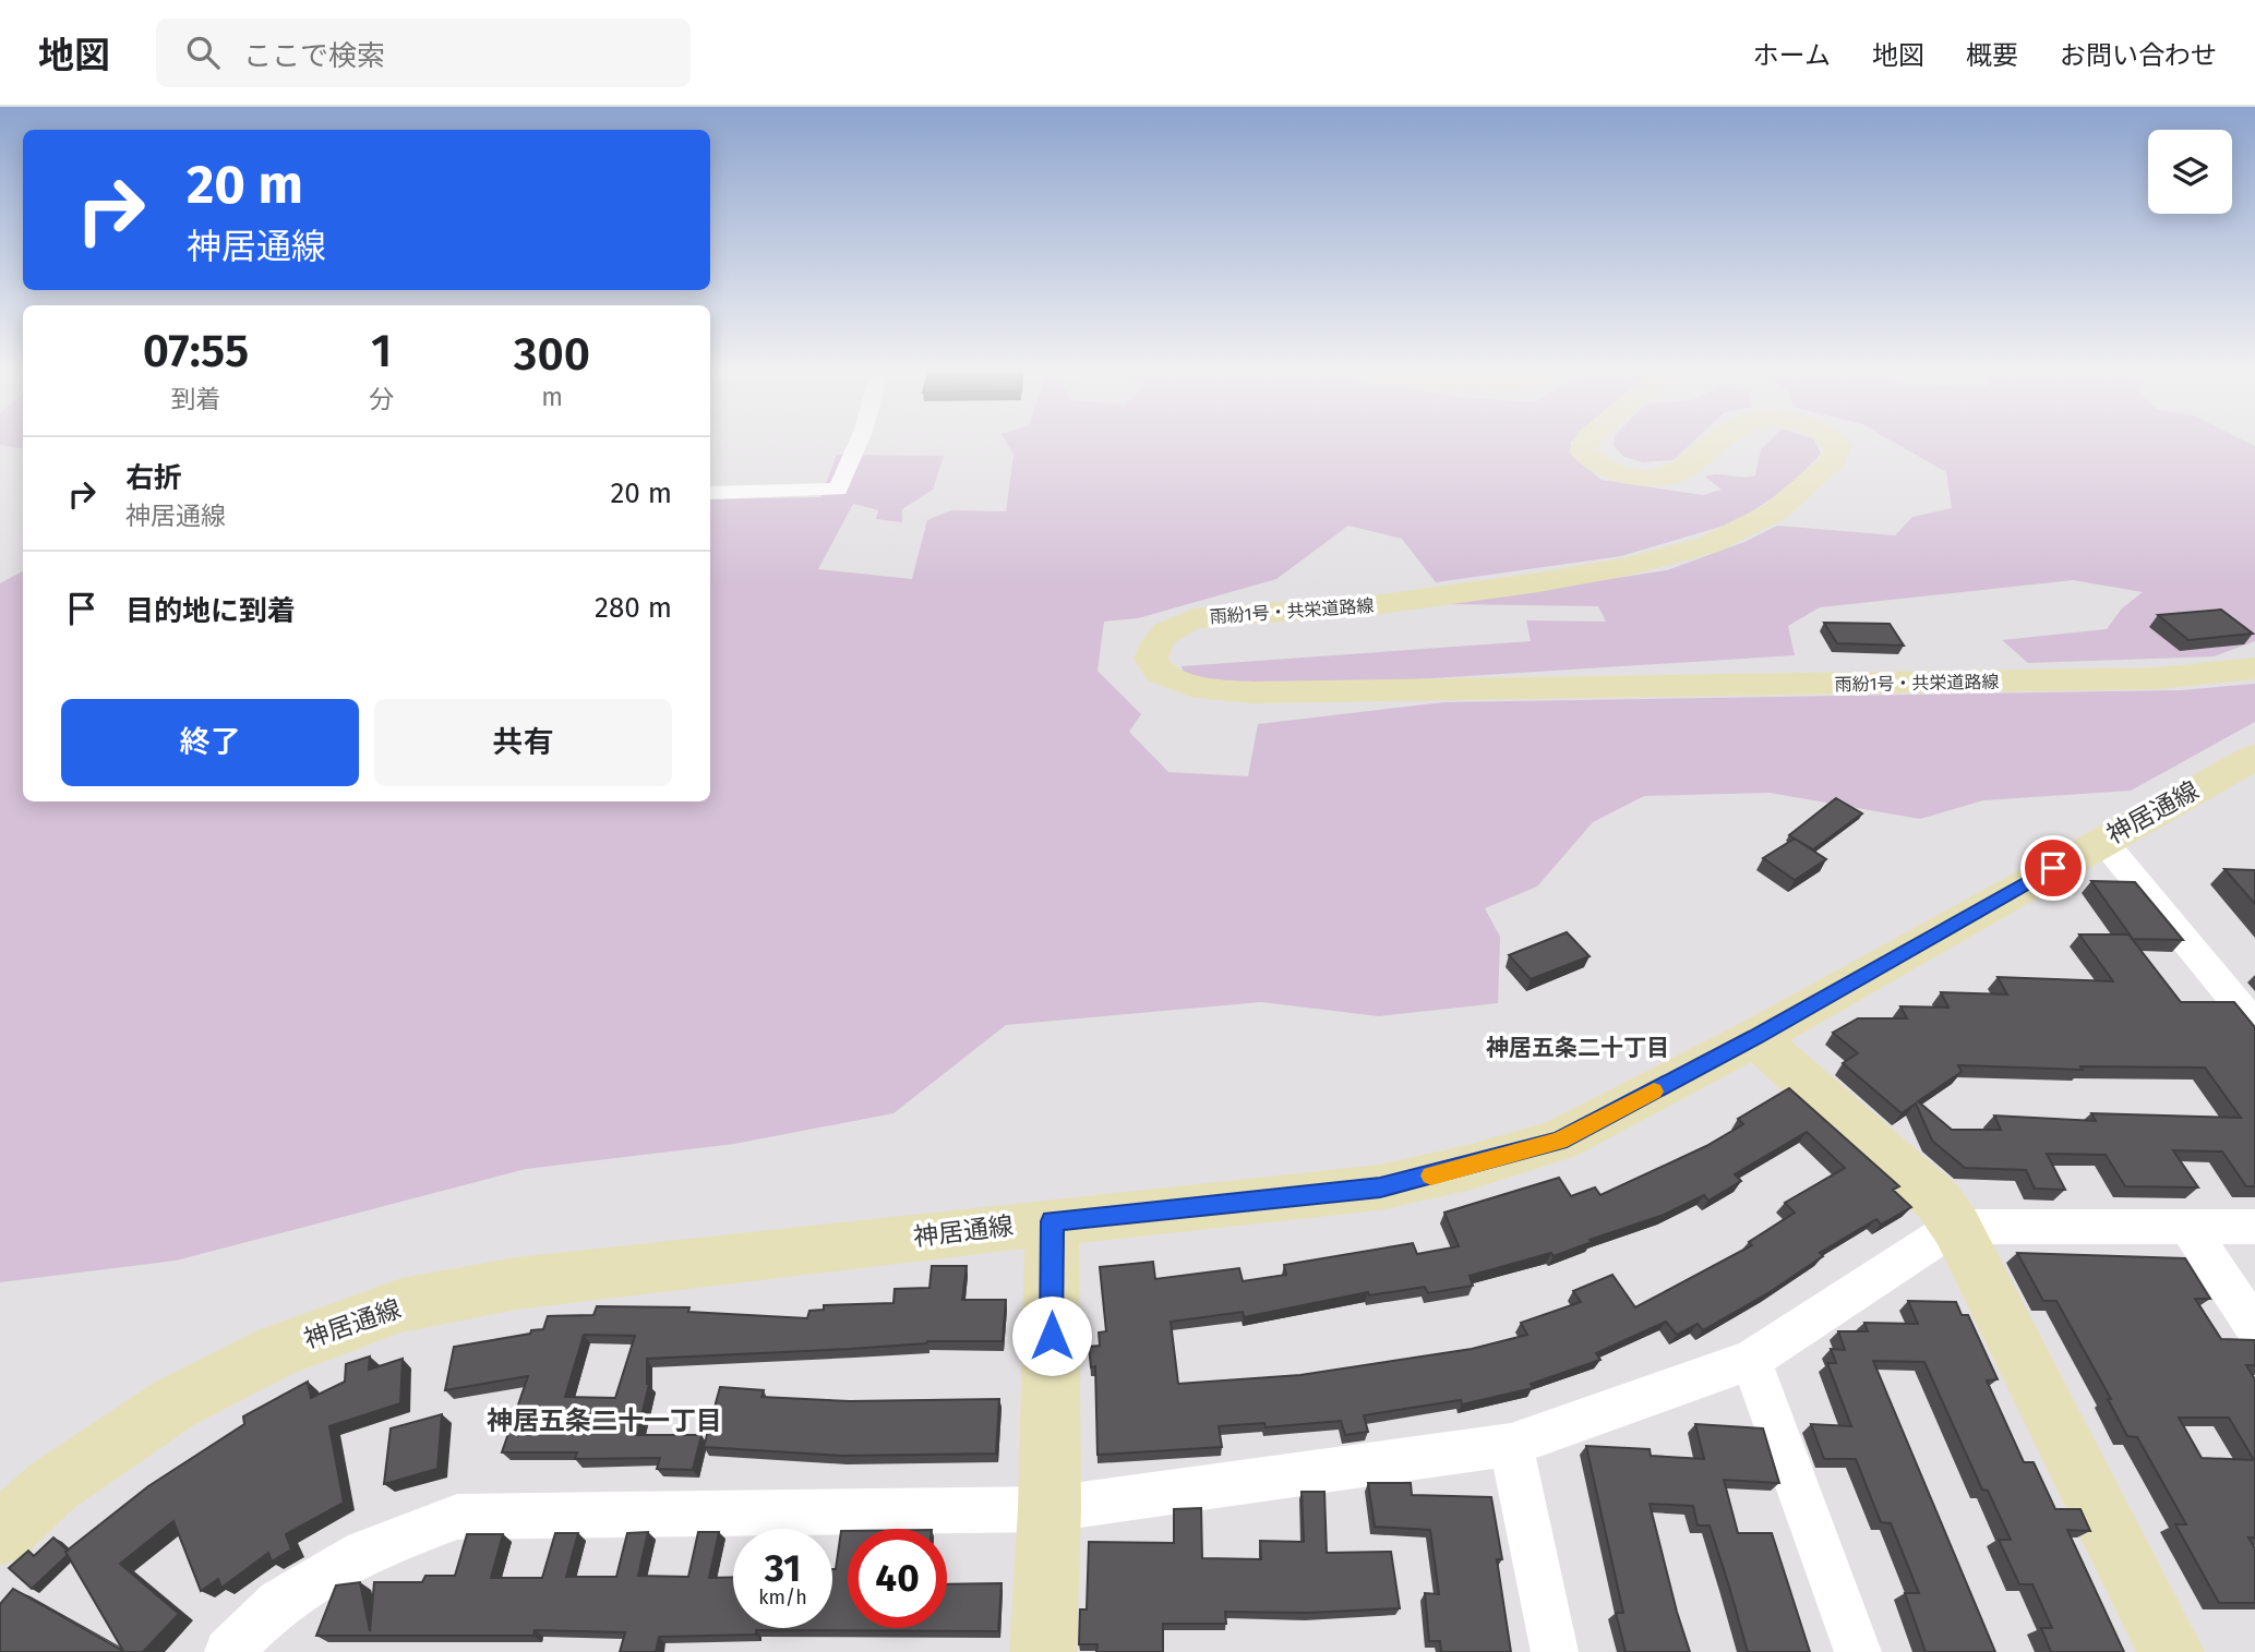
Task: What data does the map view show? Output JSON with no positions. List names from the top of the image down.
{
  "streets": {
    "street": ["雨紛1号・共栄道路線", "神居通線"]
  },
  "districts": ["神居五条二十丁目", "神居五条二十一丁目"],
  "page": {
    "header": "地図",
    "search": "ここで検索",
    "nav": [
      "ホーム",
      "地図",
      "概要",
      "お問い合わせ"
    ],
    "turn": ["20 m", "神居通線"],
    "eta": [
      "07:55",
      "到着",
      "1",
      "分",
      "300",
      "m"
    ],
    "list": [
      {
        "name": "右折",
        "note": "神居通線",
        "value": "20 m"
      },
      {
        "name": "目的地に到着",
        "value": "280 m"
      }
    ],
    "buttons": ["終了", "共有"],
    "speed": "31 km/h",
    "limit": "40"
  }
}
